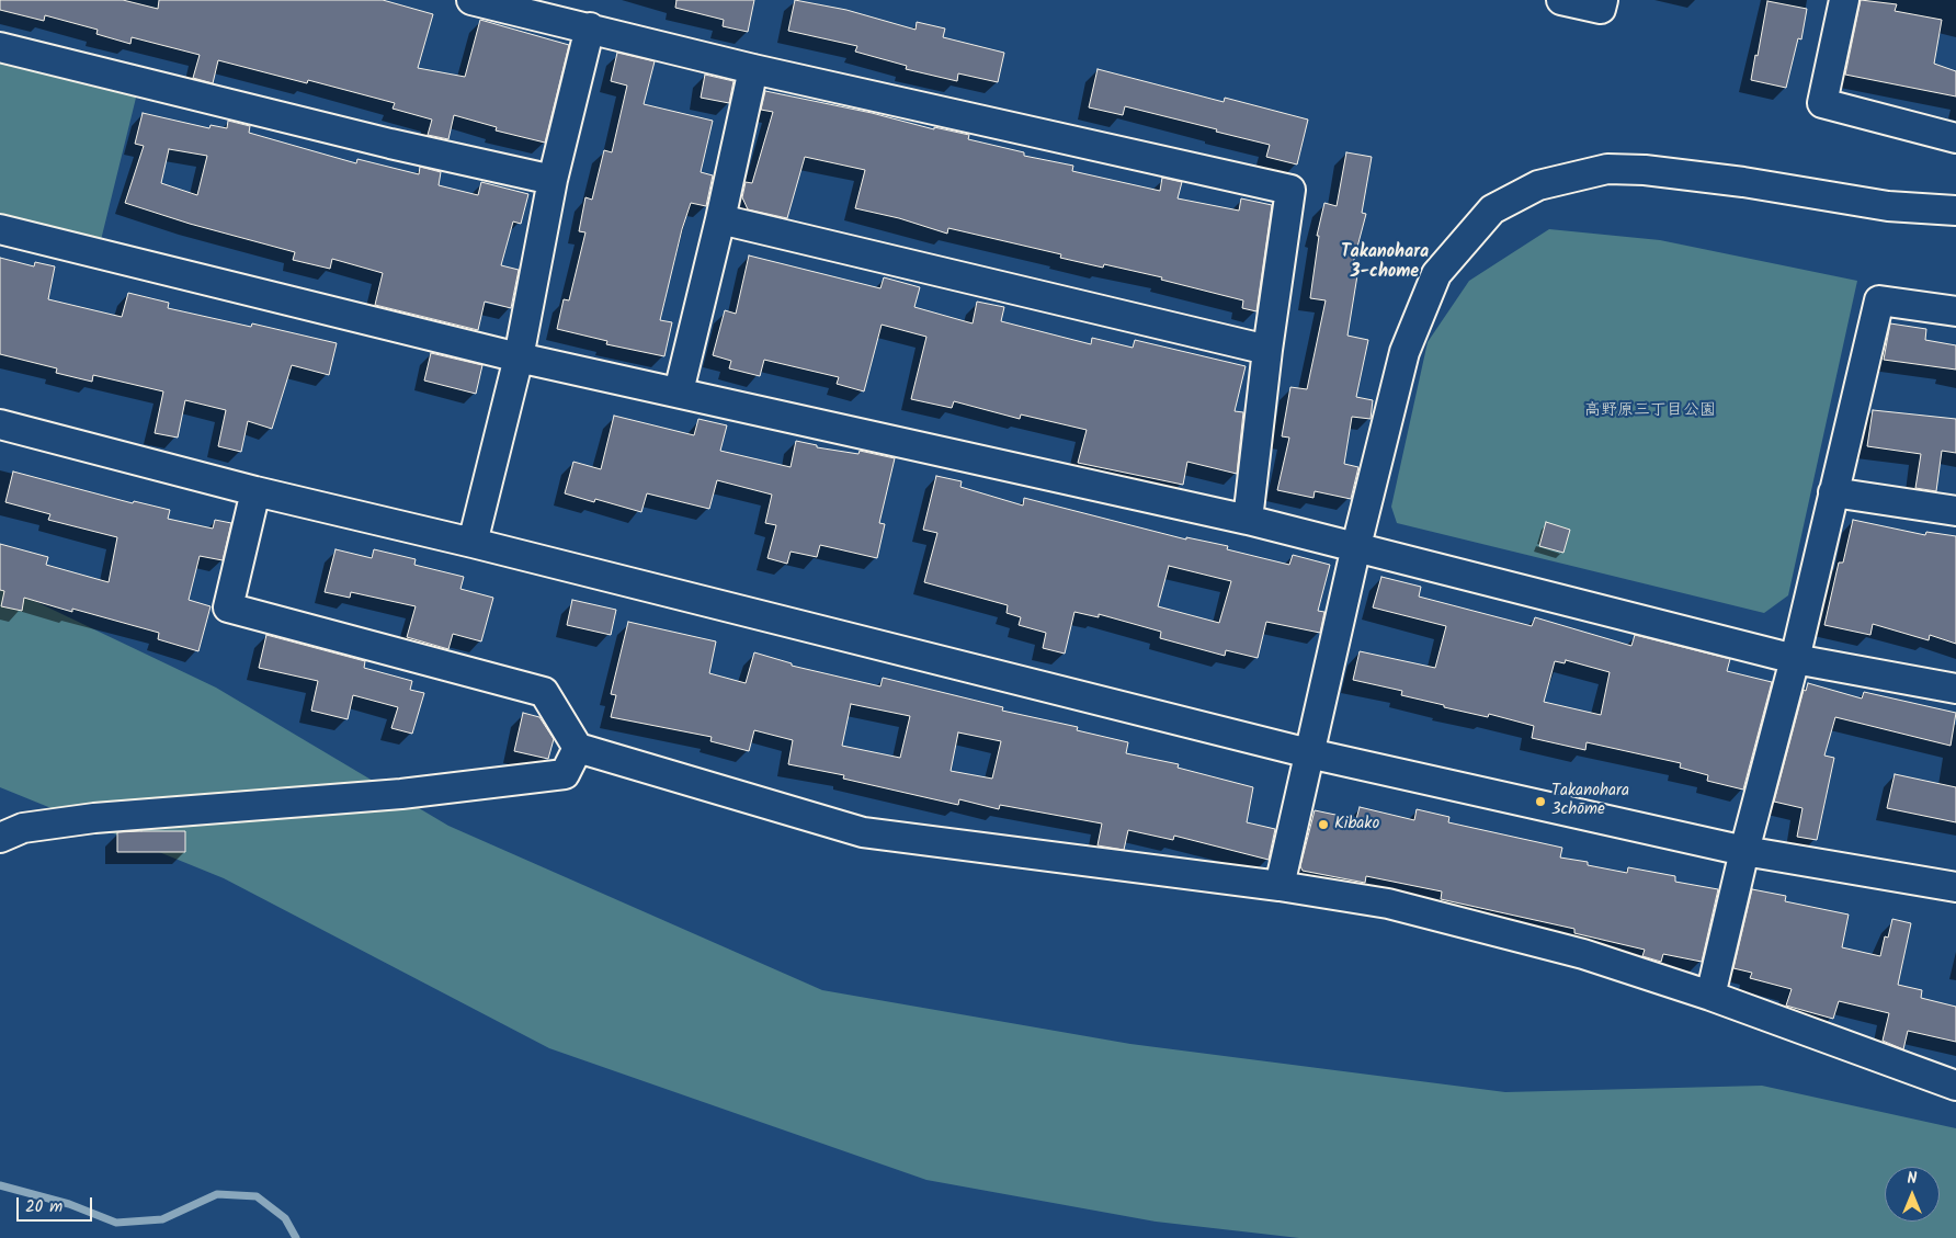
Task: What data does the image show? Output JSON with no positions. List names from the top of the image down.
{
  "districts": ["Takanohara 3-chome"],
  "parks": ["高野原三丁目公園"],
  "places": ["Takanohara 3chōme", "Kibako"],
  "scale_bar": "20 m",
  "north": "top"
}
